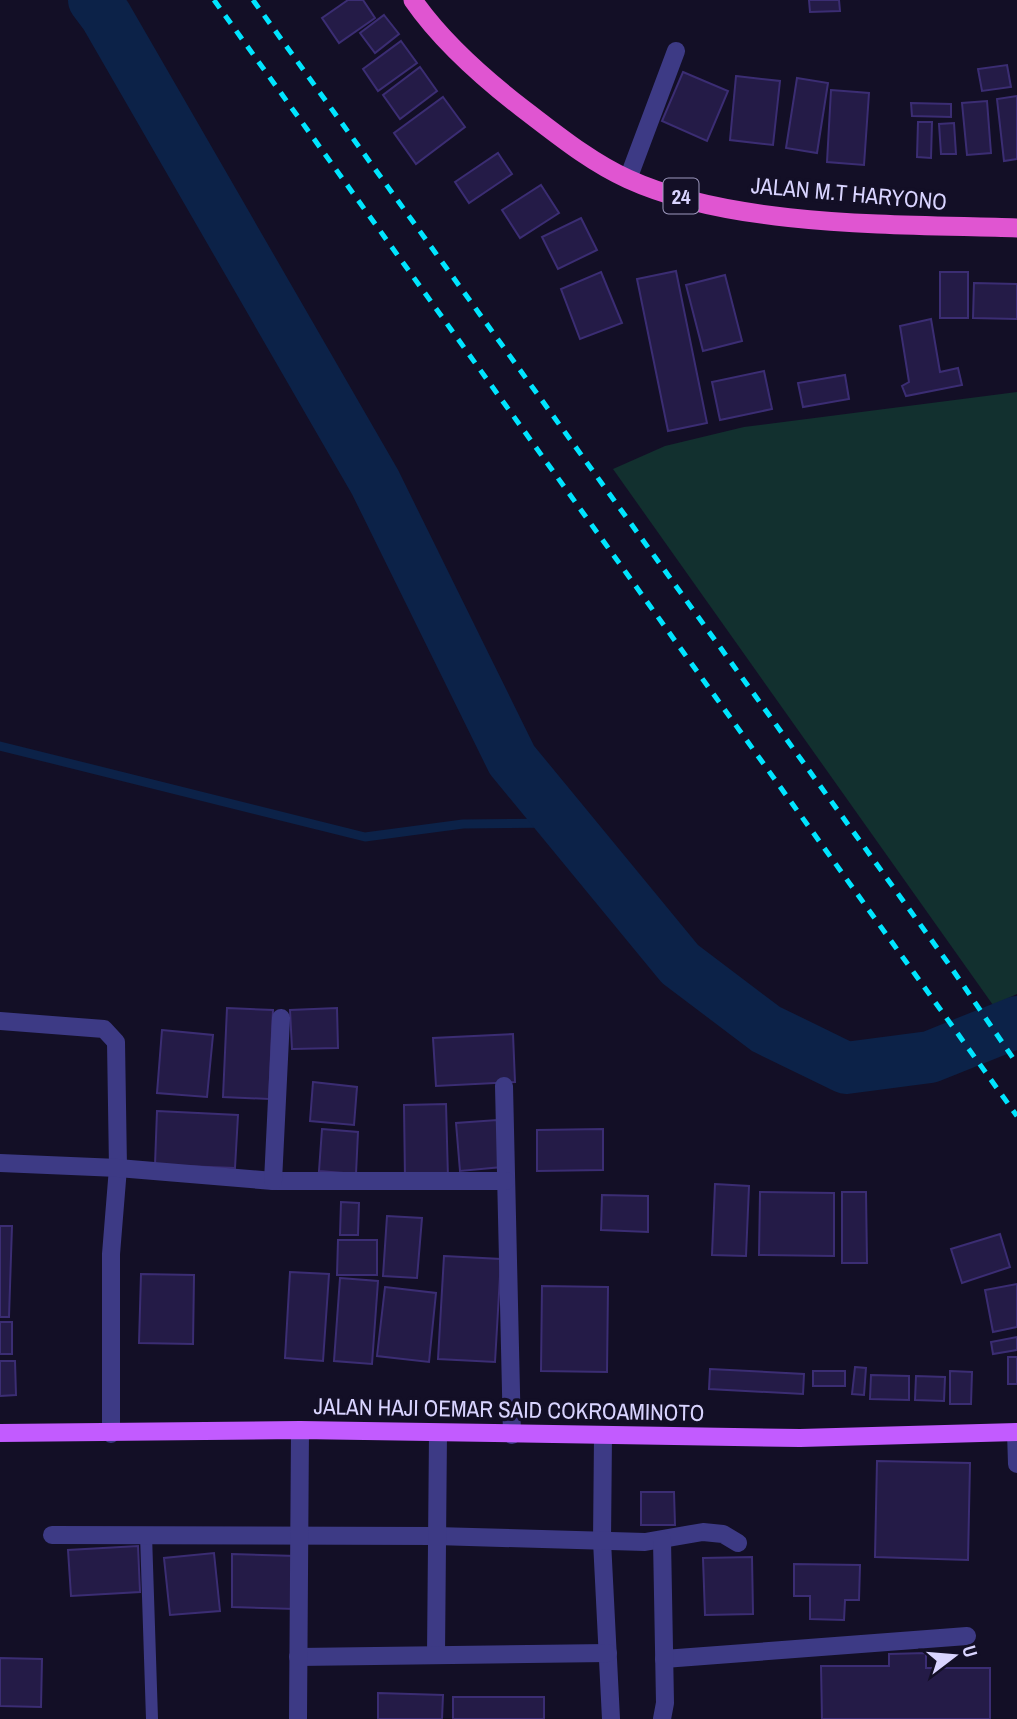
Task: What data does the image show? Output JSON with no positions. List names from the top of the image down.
{
  "streets": {
    "highway": ["JALAN M.T HARYONO", "24"],
    "main road": ["JALAN HAJI OEMAR SAID COKROAMINOTO"]
  },
  "north": "right"
}
